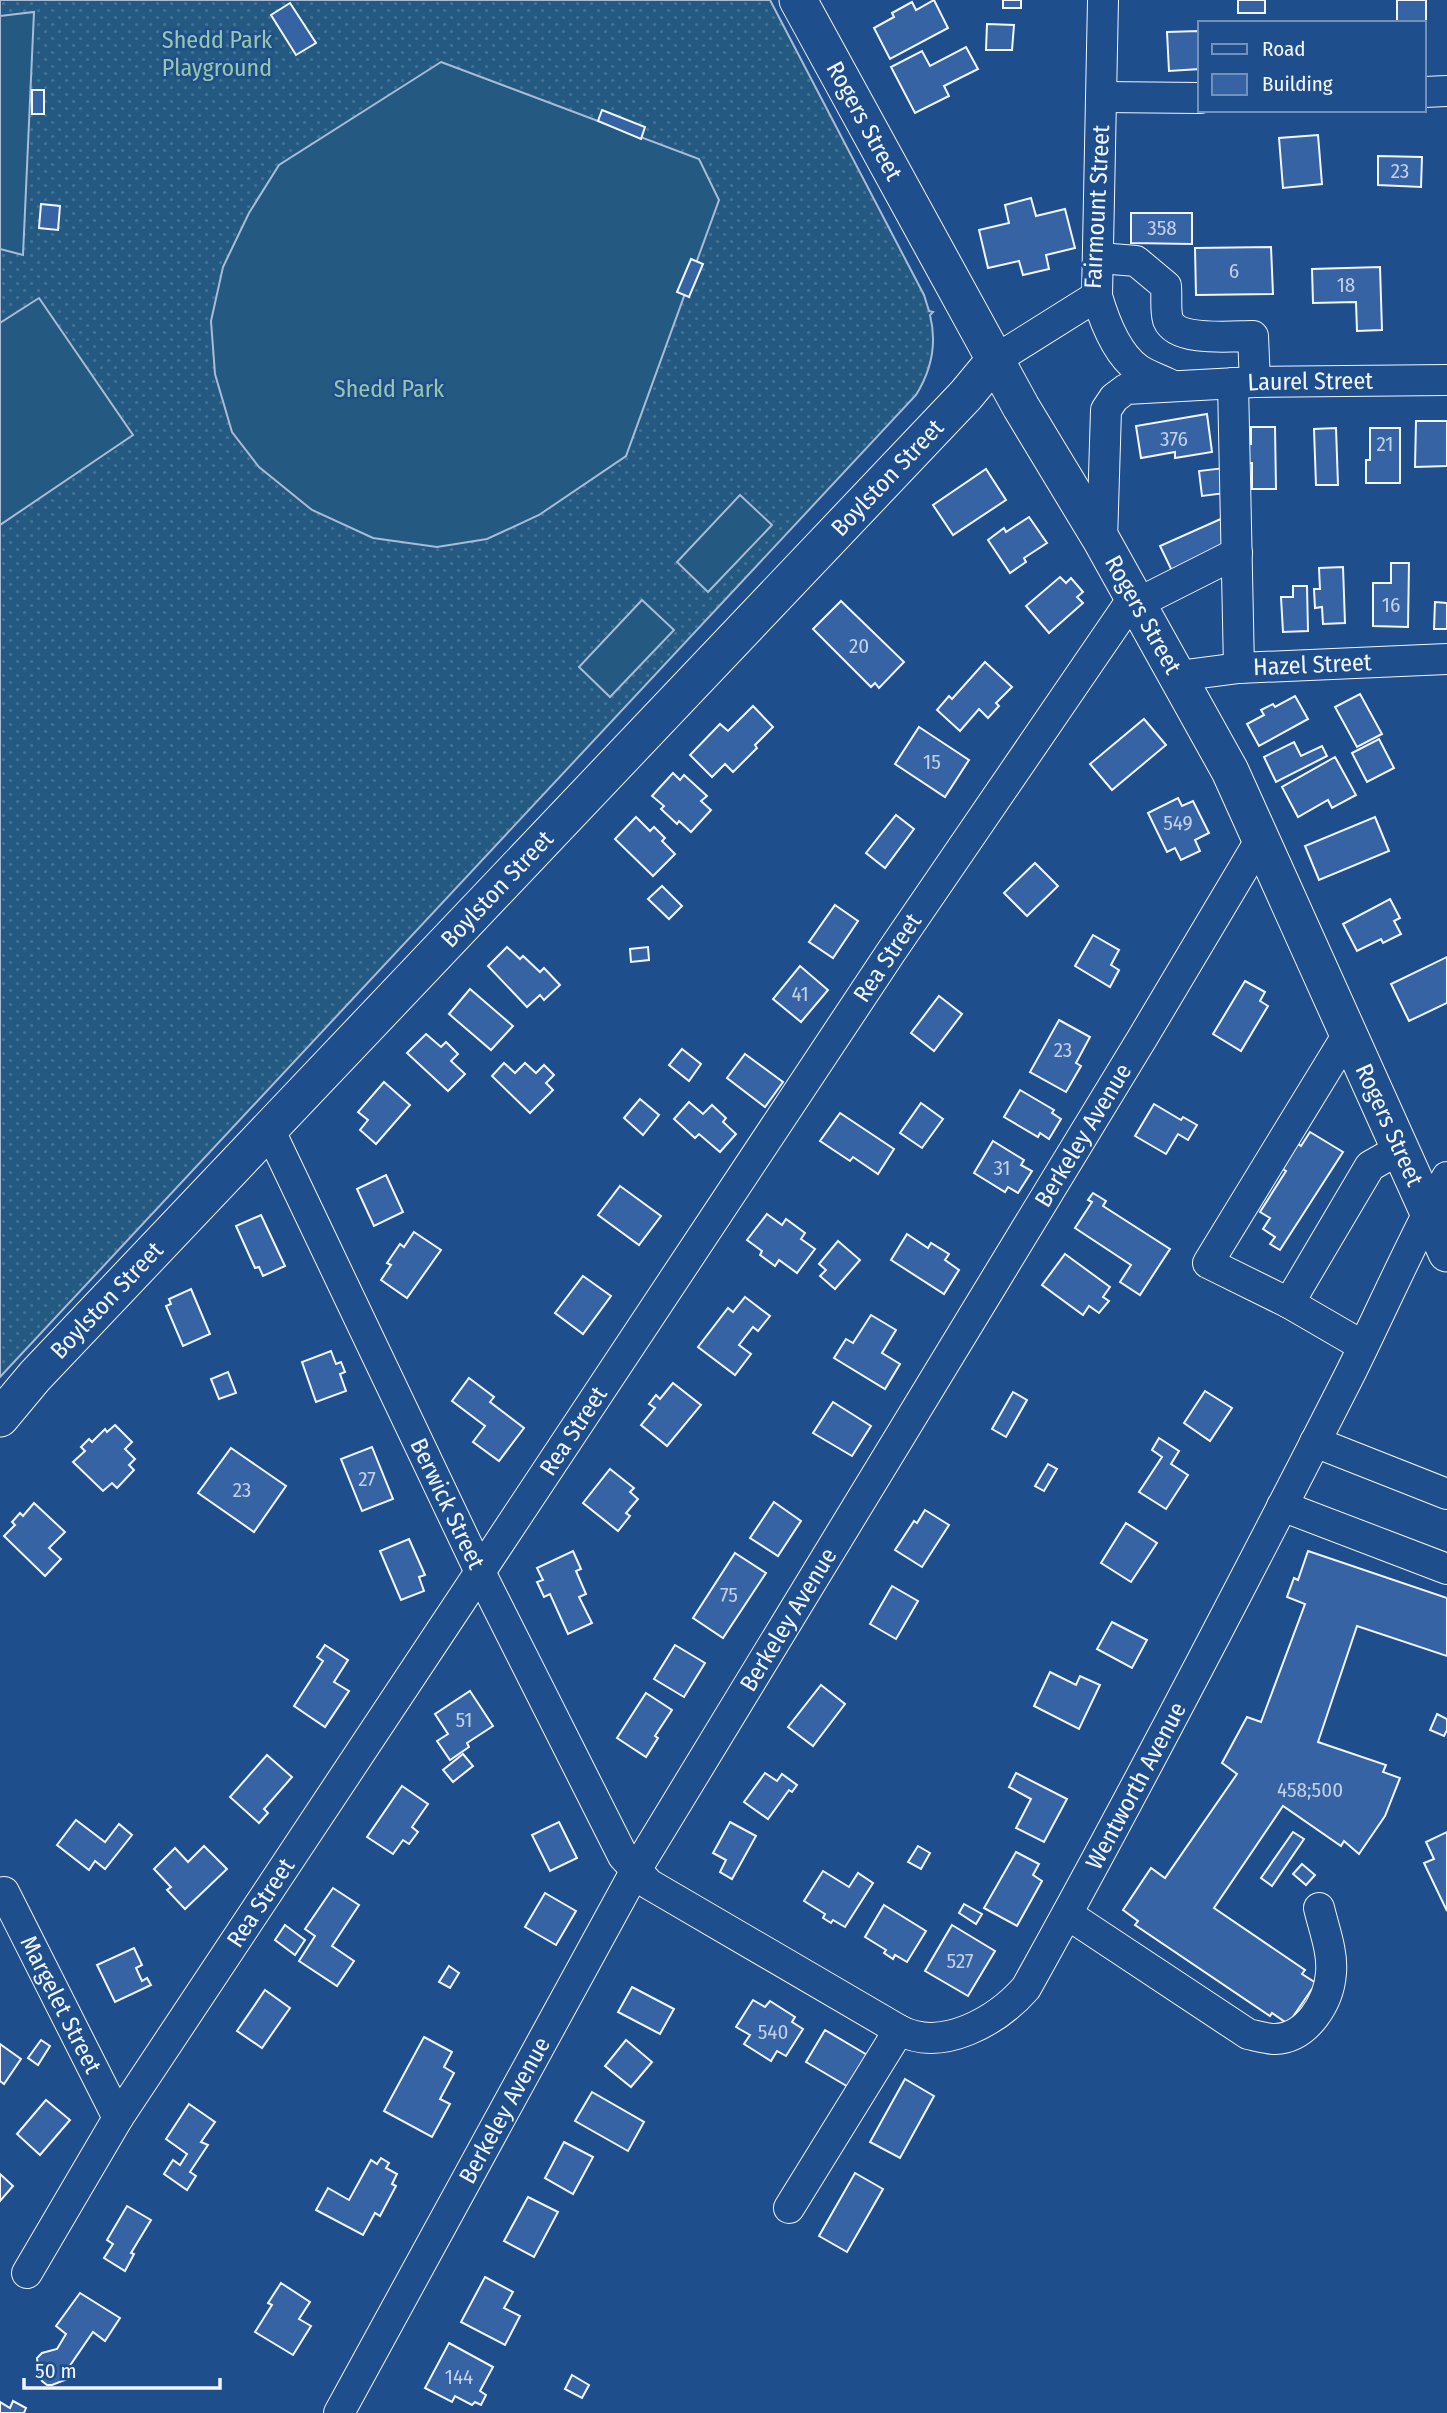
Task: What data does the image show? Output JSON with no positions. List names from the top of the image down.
{
  "streets": {
    "main road": ["Rogers Street", "Boylston Street"],
    "street": [
      "Fairmount Street",
      "Laurel Street",
      "Hazel Street",
      "Rea Street",
      "Berkeley Avenue",
      "Berwick Street",
      "Wentworth Avenue",
      "Margelet Street"
    ]
  },
  "crossings": [
    ["Rogers Street", "Fairmount Street"],
    ["Rogers Street", "Laurel Street"],
    ["Rogers Street", "Boylston Street"],
    ["Rogers Street", "Hazel Street"],
    ["Rogers Street", "Rea Street"],
    ["Rogers Street", "Berkeley Avenue"],
    ["Rogers Street", "Wentworth Avenue"],
    ["Fairmount Street", "Laurel Street"],
    ["Fairmount Street", "Boylston Street"],
    ["Boylston Street", "Berwick Street"],
    ["Rea Street", "Berwick Street"],
    ["Rea Street", "Margelet Street"],
    ["Berkeley Avenue", "Berwick Street"],
    ["Berkeley Avenue", "Wentworth Avenue"],
    ["Berwick Street", "Wentworth Avenue"]
  ],
  "parks": ["Shedd Park Playground", "Shedd Park"],
  "house_numbers": [
    "23",
    "358",
    "6",
    "18",
    "376",
    "21",
    "16",
    "20",
    "15",
    "549",
    "41",
    "23",
    "31",
    "27",
    "23",
    "75",
    "51",
    "458;500",
    "527",
    "540",
    "144"
  ],
  "legend": ["Road", "Building"],
  "scale_bar": "50 m"
}
